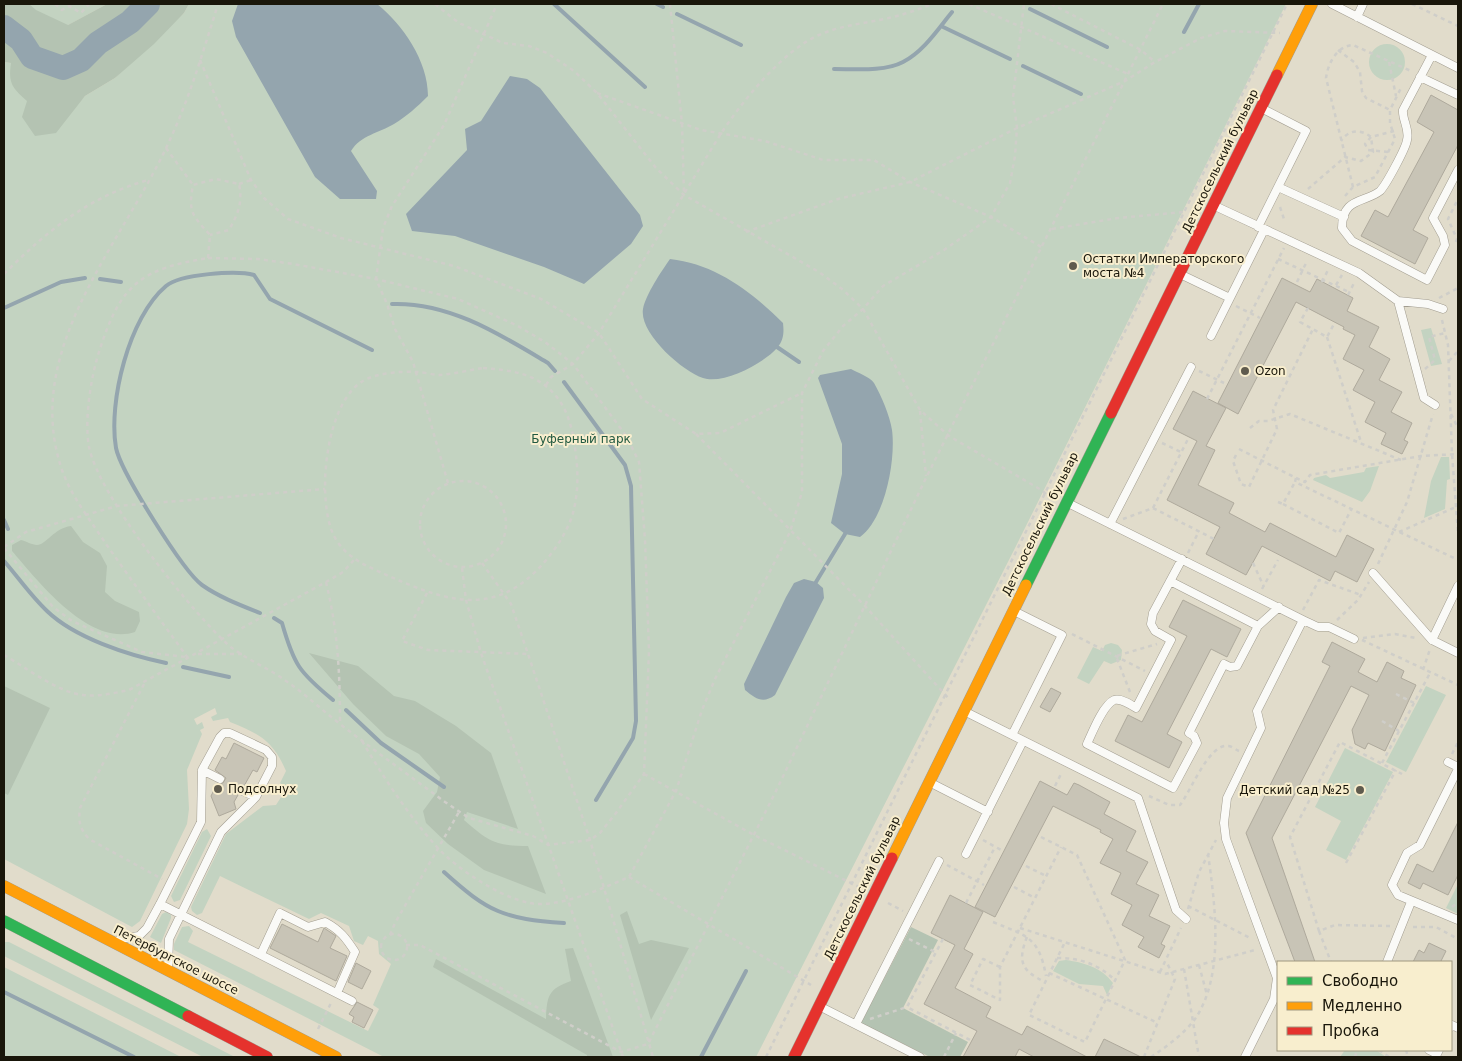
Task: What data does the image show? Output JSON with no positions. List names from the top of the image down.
{
  "streets": {
    "street": ["Детскосельский бульвар", "Петербургское шоссе"]
  },
  "parks": ["Буферный парк"],
  "places": [
    "Остатки Императорского моста №4",
    "Ozon",
    "Подсолнух",
    "Детский сад №25"
  ],
  "legend": ["Свободно", "Медленно", "Пробка"]
}
